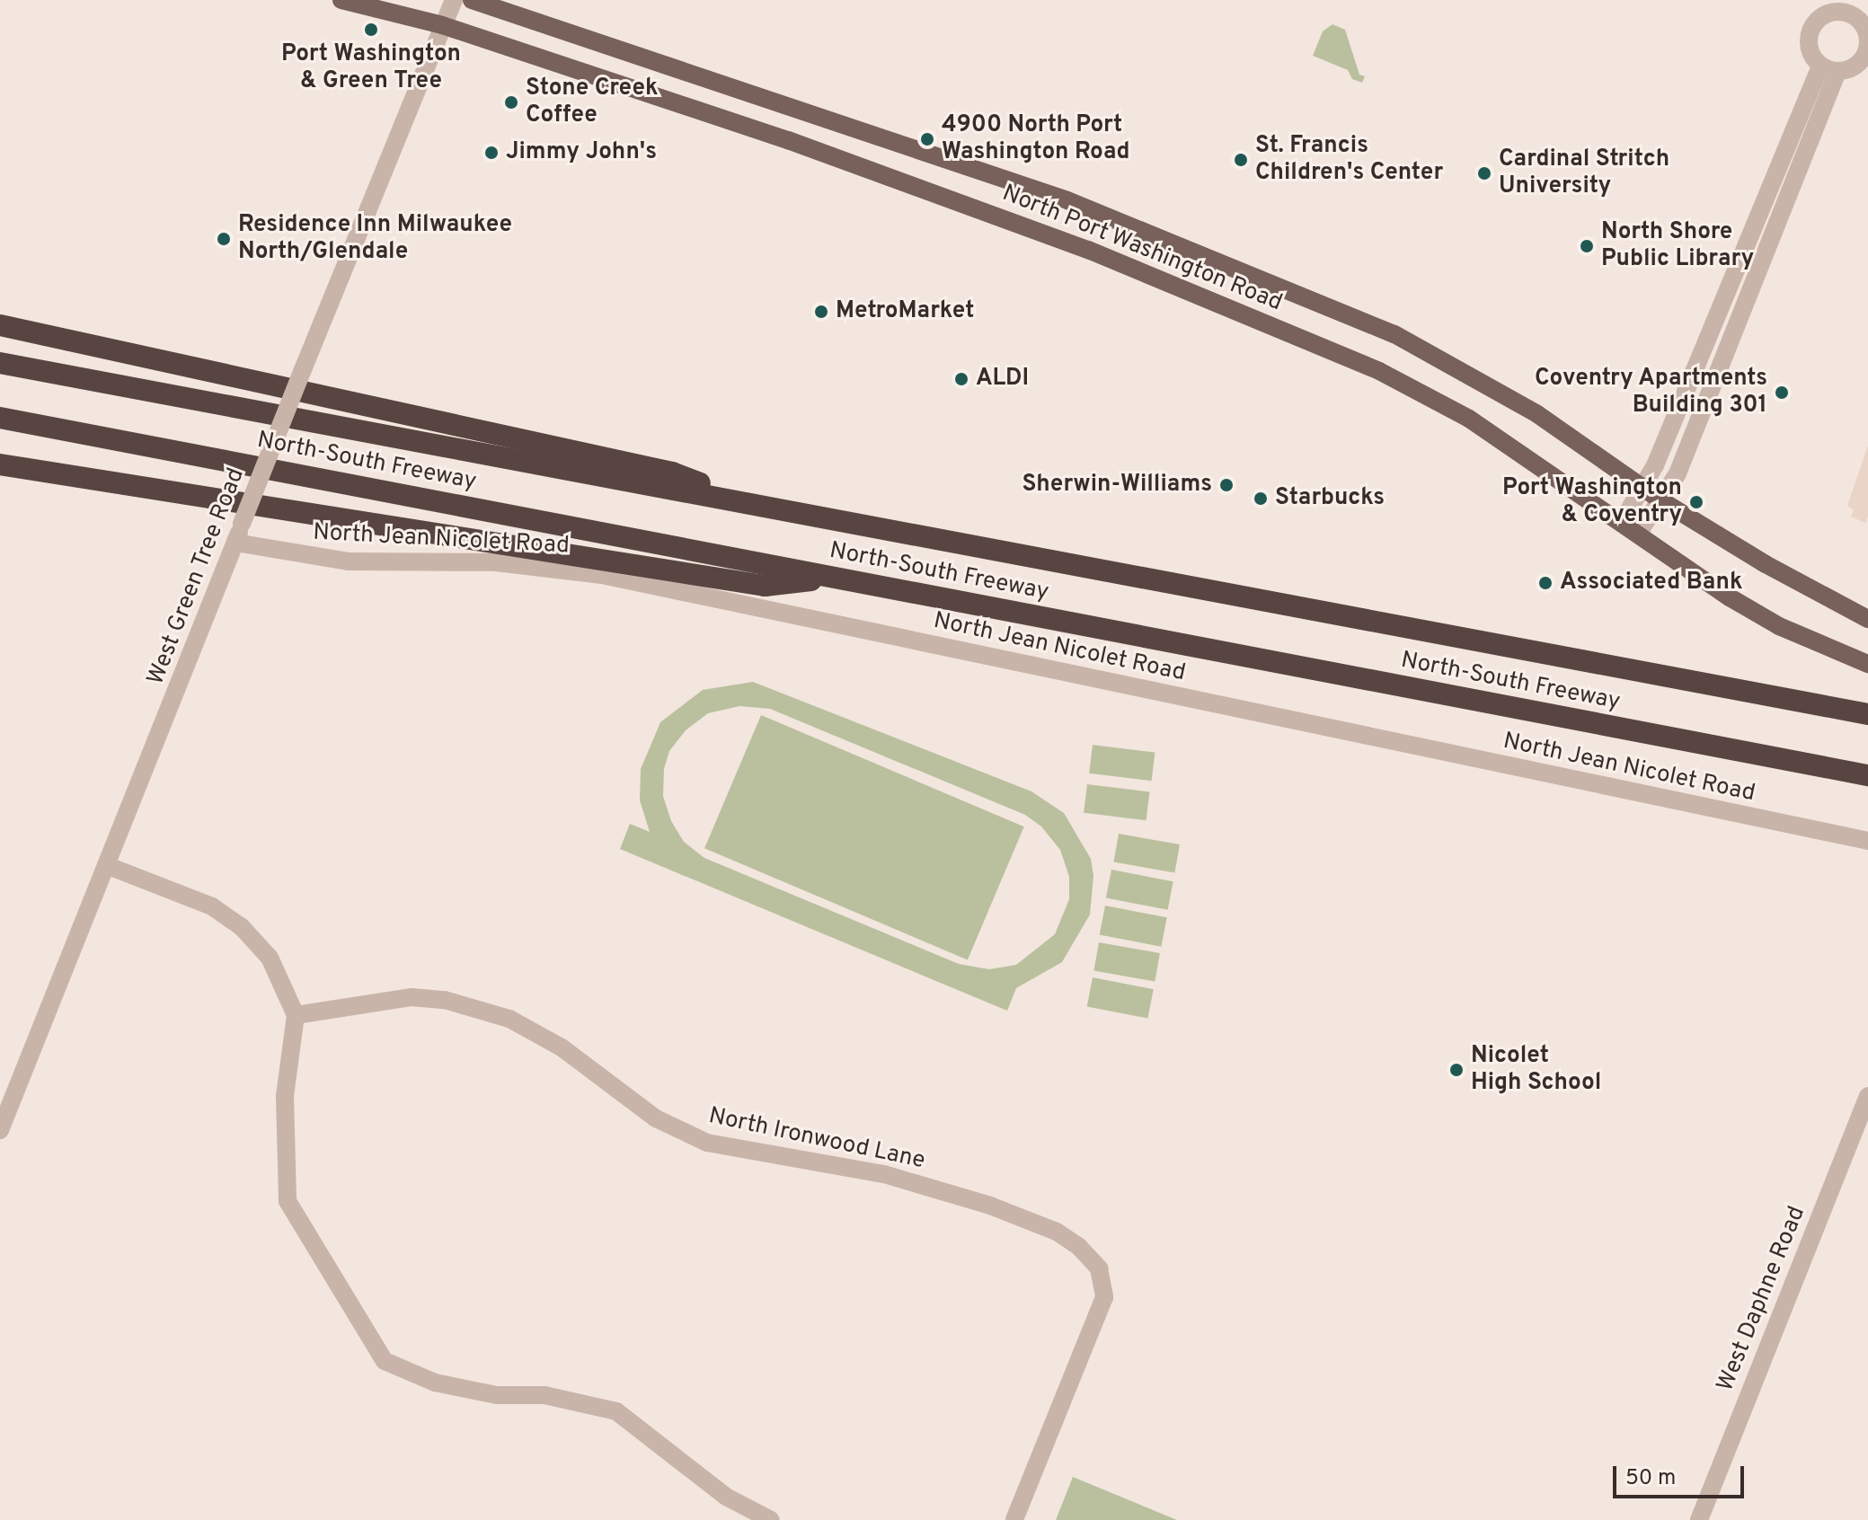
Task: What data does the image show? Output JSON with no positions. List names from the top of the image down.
{
  "streets": {
    "highway": ["North-South Freeway"],
    "main road": ["North Port Washington Road"],
    "street": [
      "North Jean Nicolet Road",
      "West Green Tree Road",
      "North Ironwood Lane",
      "West Daphne Road"
    ]
  },
  "crossings": [
    ["North Port Washington Road", "West Green Tree Road"],
    ["North Jean Nicolet Road", "West Green Tree Road"]
  ],
  "places": [
    "Port Washington & Green Tree",
    "Stone Creek Coffee",
    "4900 North Port Washington Road",
    "Jimmy John's",
    "St. Francis Children's Center",
    "Cardinal Stritch University",
    "Residence Inn Milwaukee North/Glendale",
    "North Shore Public Library",
    "MetroMarket",
    "ALDI",
    "Coventry Apartments Building 301",
    "Sherwin-Williams",
    "Starbucks",
    "Port Washington & Coventry",
    "Associated Bank",
    "Nicolet High School"
  ],
  "scale_bar": "50 m"
}
